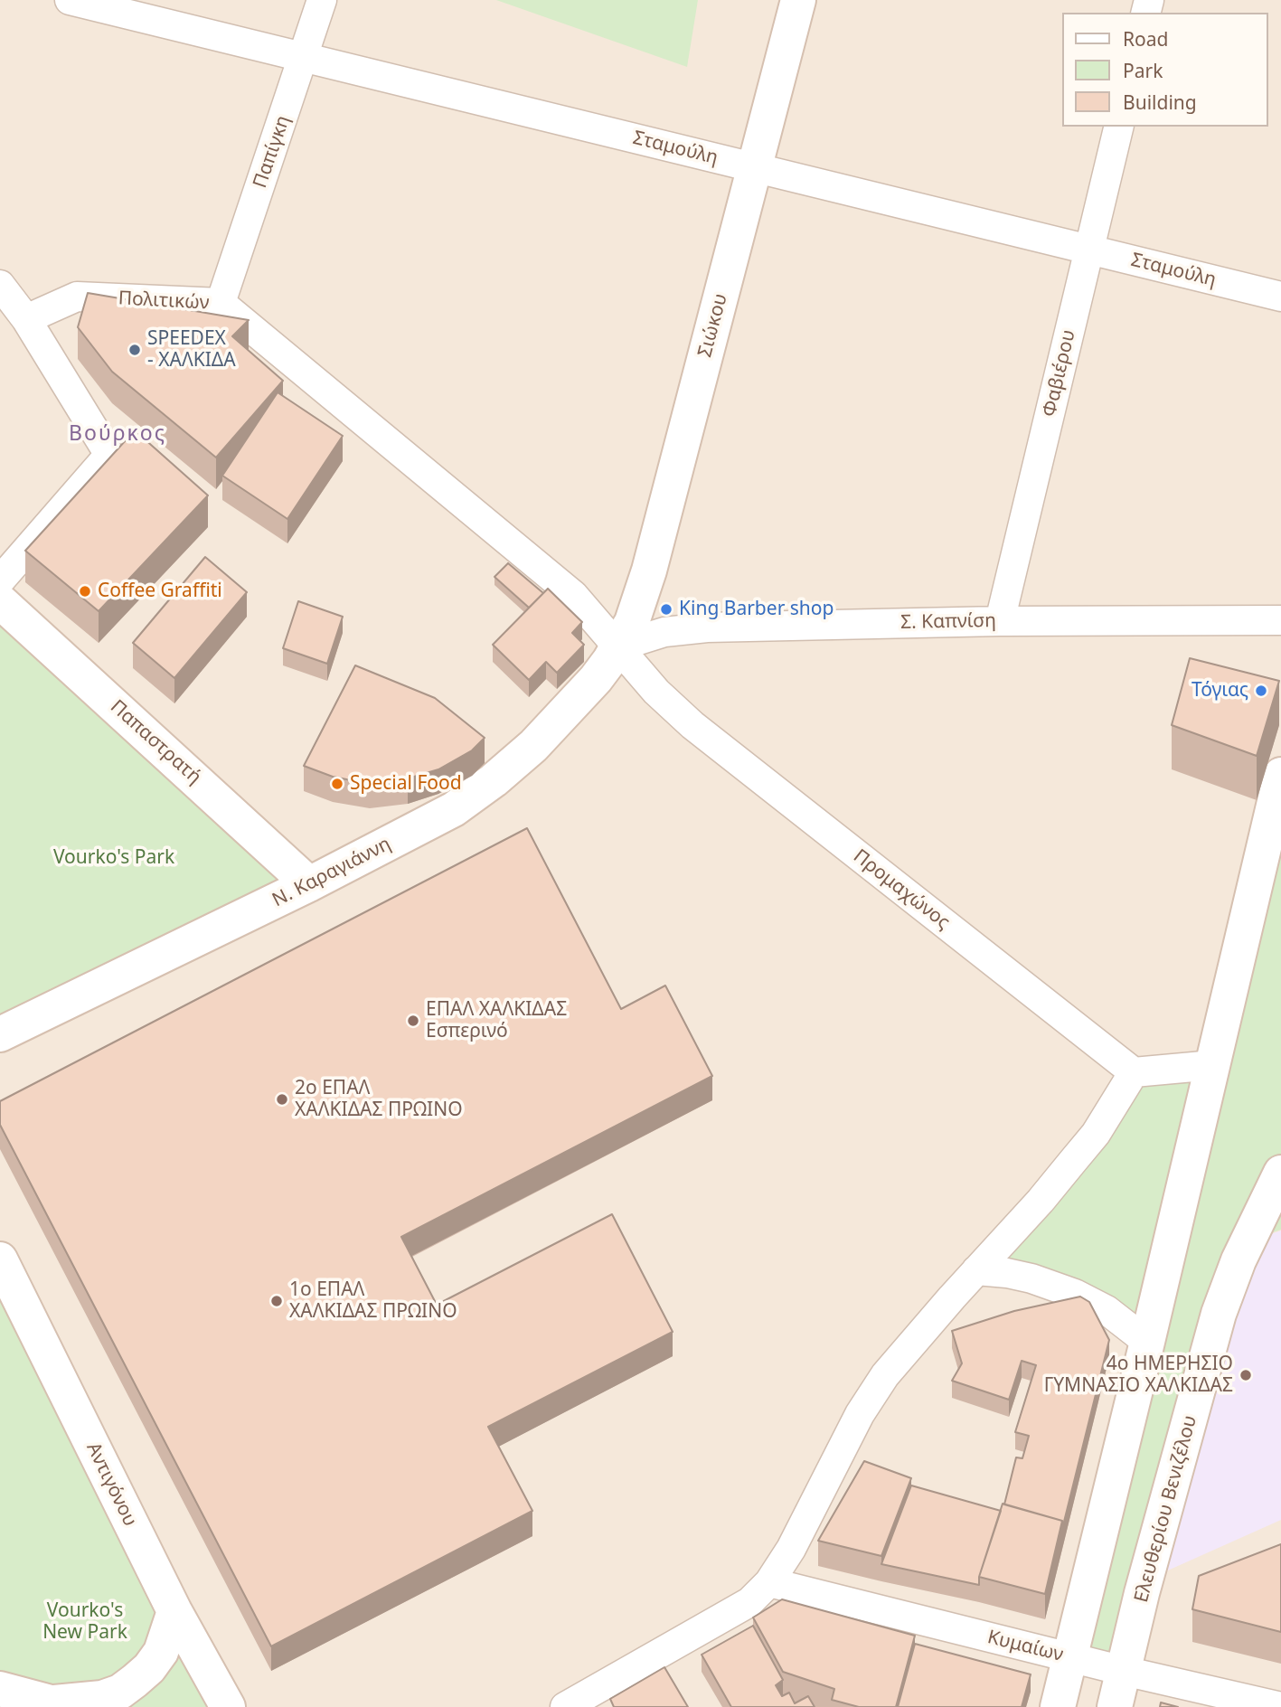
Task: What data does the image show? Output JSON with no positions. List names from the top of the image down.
{
  "streets": {
    "street": [
      "Σταμούλη",
      "Παπίγκη",
      "Πολιτικών",
      "Σιώκου",
      "Φαβιέρου",
      "Σ. Καπνίση",
      "Παπαστρατή",
      "Ν. Καραγιάννη",
      "Προμαχώνος",
      "Αντιγόνου",
      "Ελευθερίου Βενιζέλου",
      "Κυμαίων"
    ]
  },
  "crossings": [
    ["Σταμούλη", "Παπίγκη"],
    ["Σταμούλη", "Σιώκου"],
    ["Σταμούλη", "Φαβιέρου"],
    ["Παπίγκη", "Πολιτικών"],
    ["Πολιτικών", "Σιώκου"],
    ["Πολιτικών", "Σ. Καπνίση"],
    ["Πολιτικών", "Ν. Καραγιάννη"],
    ["Πολιτικών", "Προμαχώνος"],
    ["Σιώκου", "Σ. Καπνίση"],
    ["Σιώκου", "Ν. Καραγιάννη"],
    ["Σιώκου", "Προμαχώνος"],
    ["Φαβιέρου", "Σ. Καπνίση"],
    ["Σ. Καπνίση", "Ν. Καραγιάννη"],
    ["Σ. Καπνίση", "Προμαχώνος"],
    ["Παπαστρατή", "Ν. Καραγιάννη"],
    ["Ν. Καραγιάννη", "Προμαχώνος"],
    ["Ελευθερίου Βενιζέλου", "Κυμαίων"]
  ],
  "districts": ["Βούρκος"],
  "parks": ["Vourko's Park", "Vourko's New Park"],
  "places": [
    "SPEEDEX - ΧΑΛΚΙΔΑ",
    "Coffee Graffiti",
    "King Barber shop",
    "Τόγιας",
    "Special Food",
    "ΕΠΑΛ ΧΑΛΚΙΔΑΣ Εσπερινό",
    "2ο ΕΠΑΛ ΧΑΛΚΙΔΑΣ ΠΡΩΙΝΟ",
    "1ο ΕΠΑΛ ΧΑΛΚΙΔΑΣ ΠΡΩΙΝΟ",
    "4ο ΗΜΕΡΗΣΙΟ ΓΥΜΝΑΣΙΟ ΧΑΛΚΙΔΑΣ"
  ],
  "legend": ["Road", "Park", "Building"]
}
